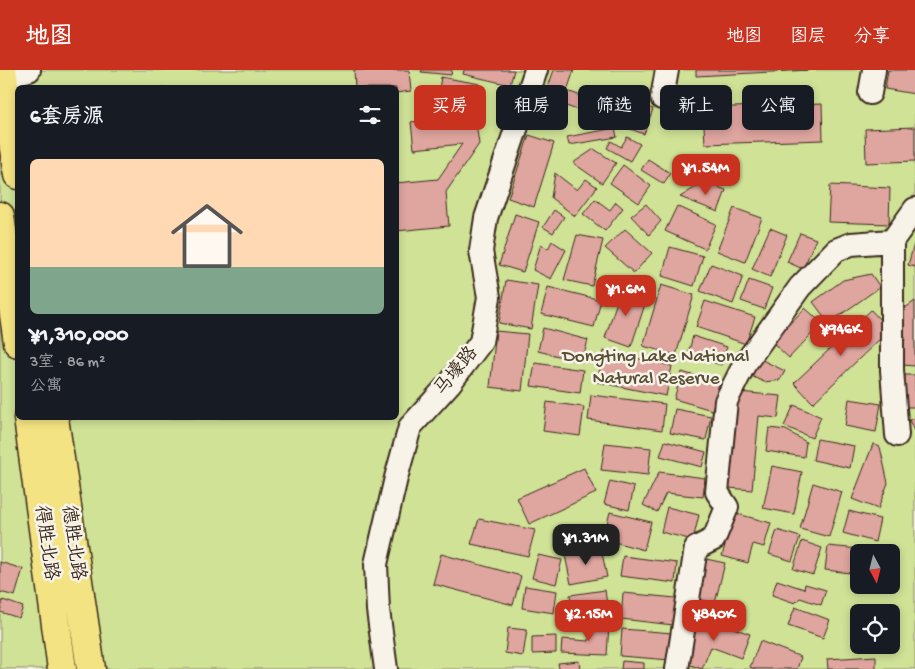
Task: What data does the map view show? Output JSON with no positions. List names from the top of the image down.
{
  "streets": {
    "main road": ["得胜北路", "德胜北路"],
    "street": ["马壕路"]
  },
  "parks": ["Dongting Lake National Natural Reserve"],
  "north": "bottom",
  "page": {
    "header": "地图",
    "nav": ["地图", "图层", "分享"],
    "chip": [
      "买房",
      "租房",
      "筛选",
      "新上",
      "公寓"
    ],
    "heading": "6套房源",
    "list": [
      {
        "name": "¥1,310,000",
        "note": "3室 · 86 m² · 公寓"
      }
    ],
    "price": [
      "¥1.54M",
      "¥1.6M",
      "¥946K",
      "¥1.31M",
      "¥2.15M",
      "¥840K"
    ]
  }
}
